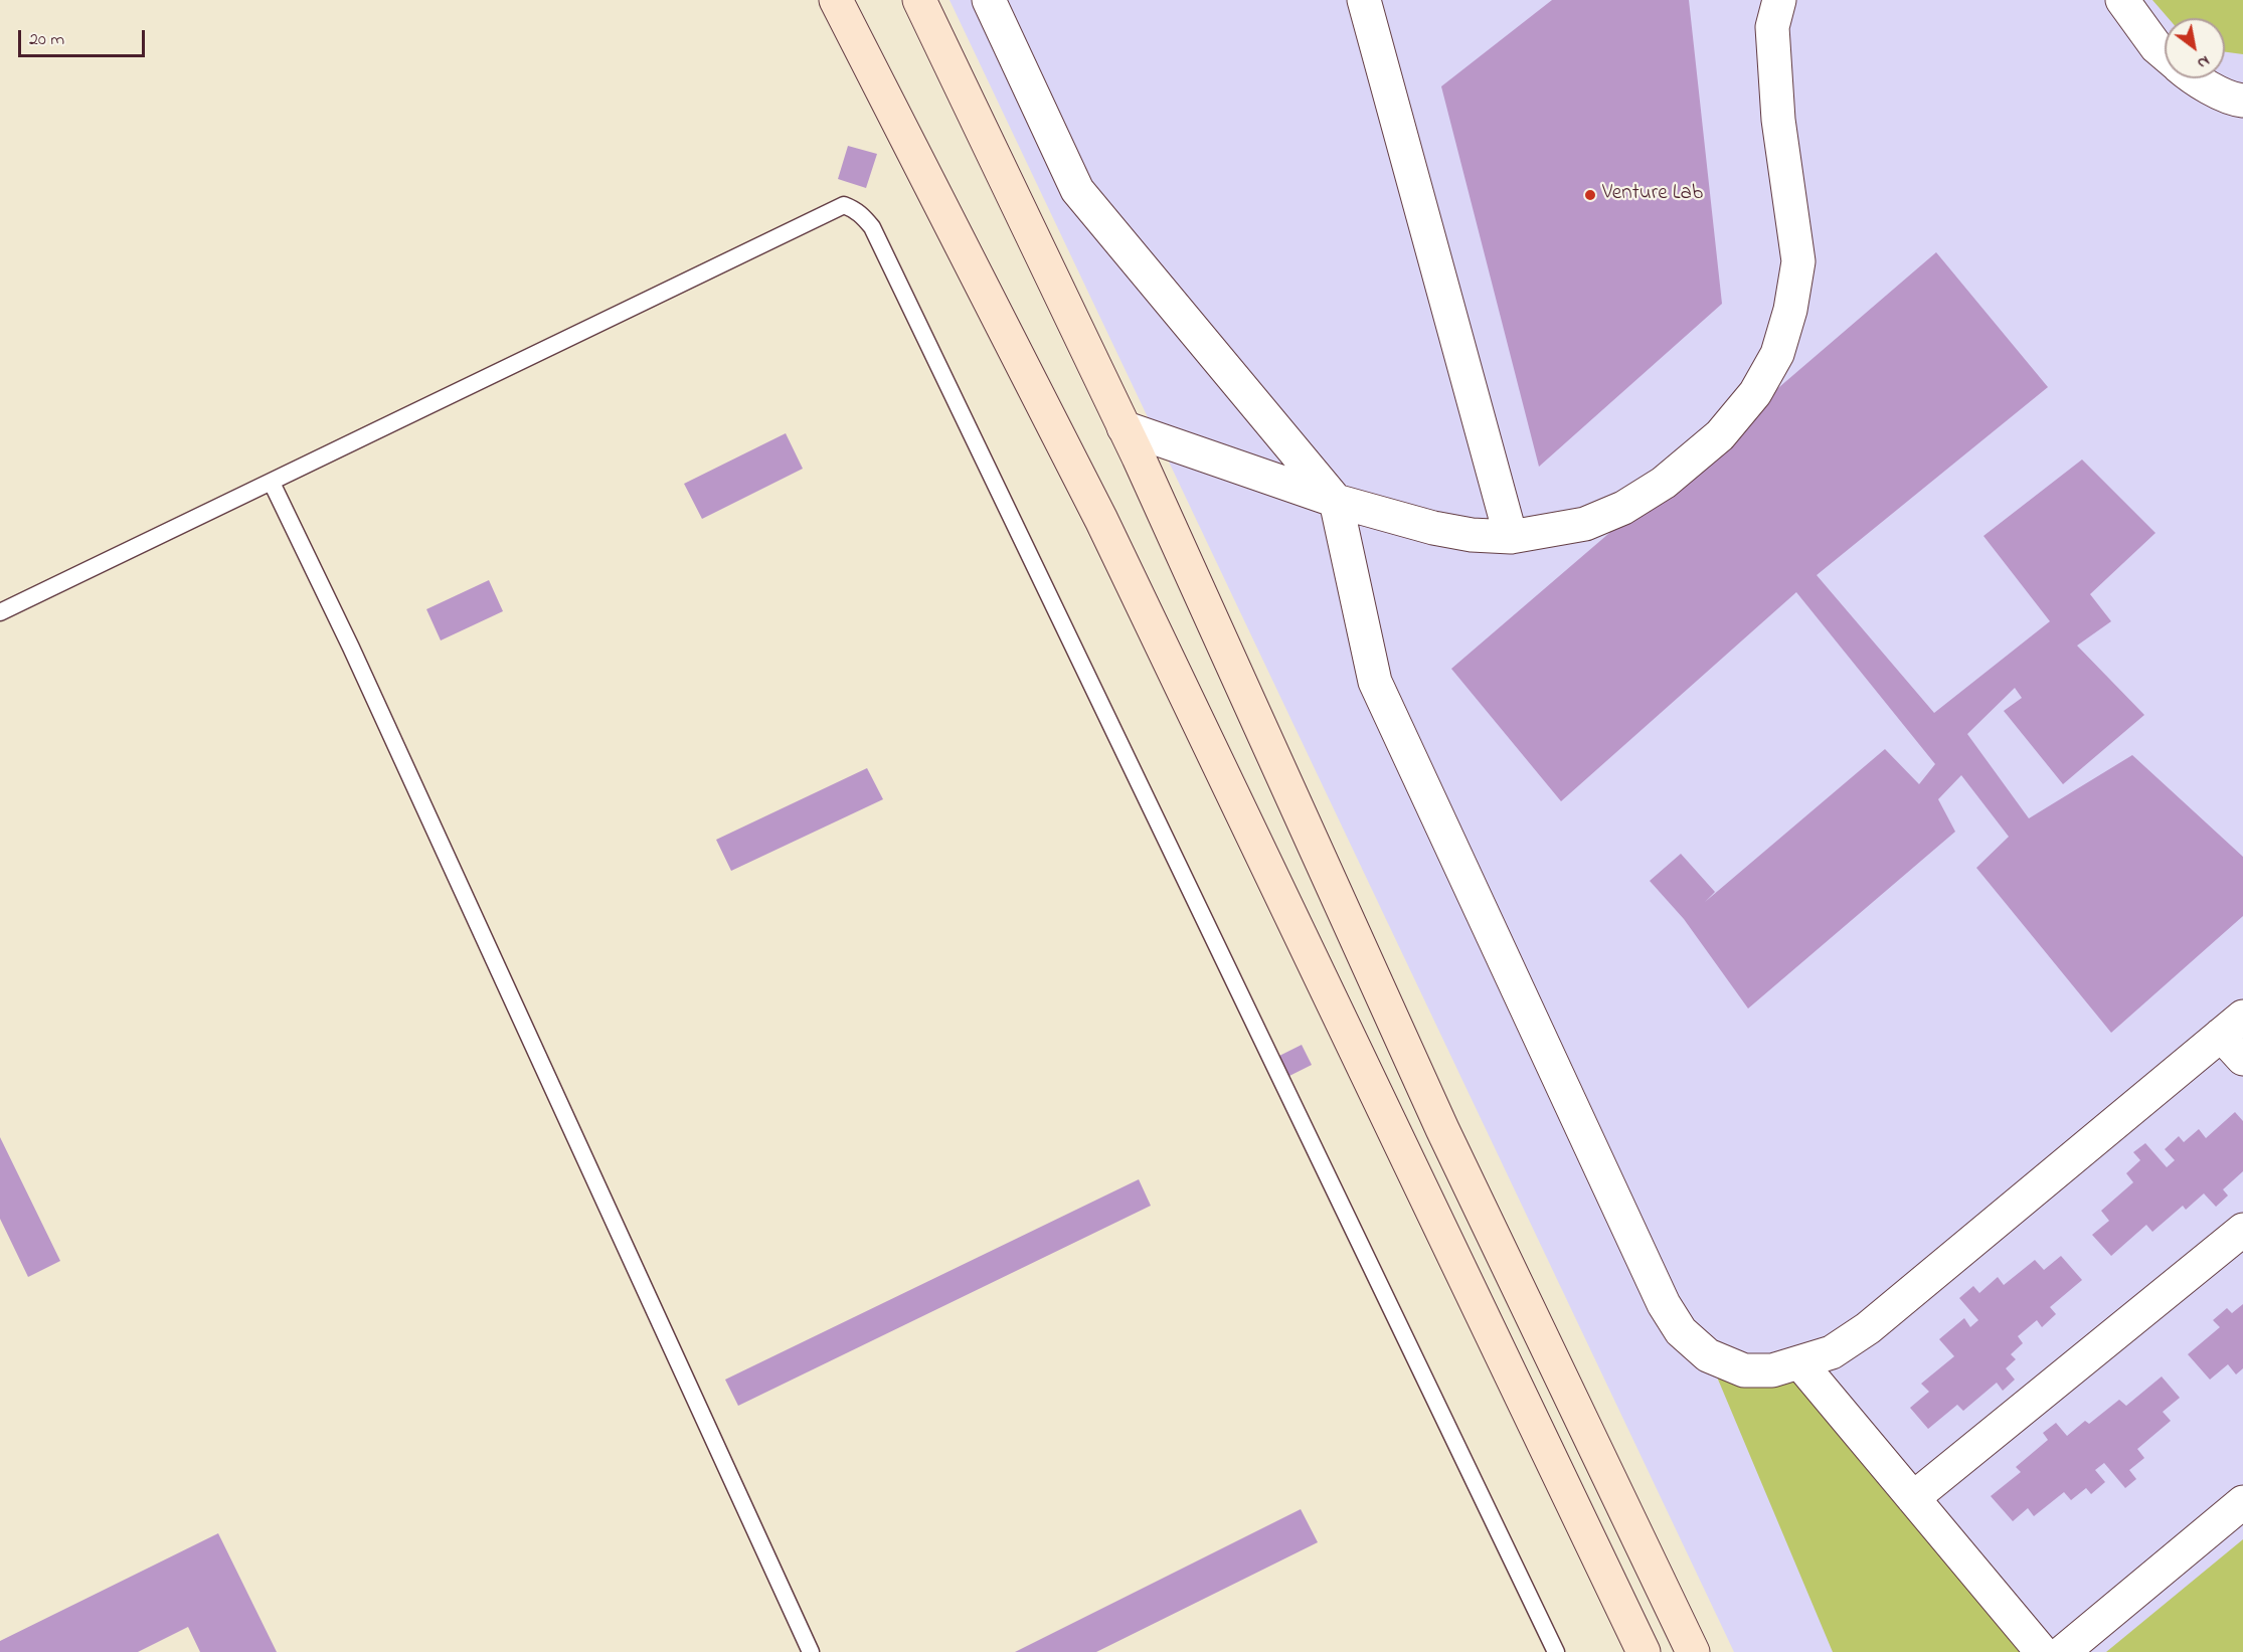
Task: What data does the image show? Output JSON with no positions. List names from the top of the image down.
{
  "places": ["Venture Lab"],
  "scale_bar": "20 m",
  "north": "bottom right"
}
